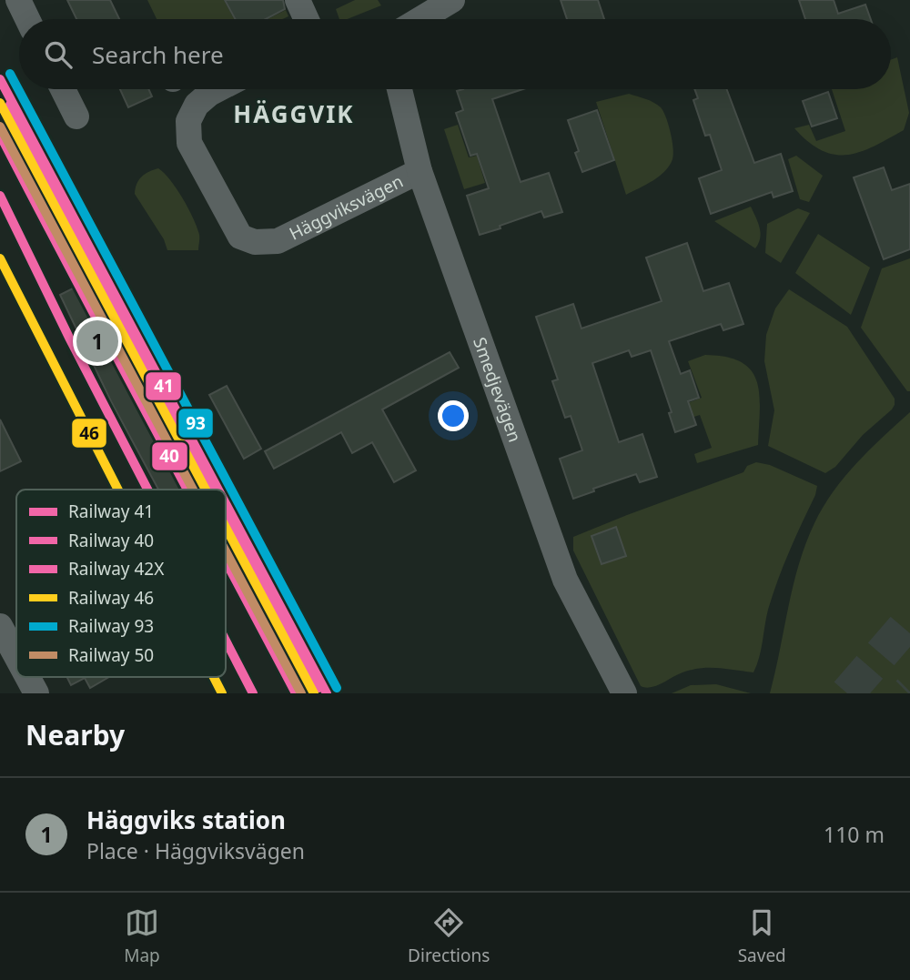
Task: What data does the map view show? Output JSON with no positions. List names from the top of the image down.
{
  "streets": {
    "street": ["Häggviksvägen", "Smedjevägen"]
  },
  "crossings": [
    ["Häggviksvägen", "Smedjevägen"]
  ],
  "districts": ["HÄGGVIK"],
  "lines": [
    "rail line 93",
    "rail line 41",
    "rail line 46",
    "rail line 42X",
    "rail line 50",
    "rail line 40"
  ],
  "legend": [
    "Railway 41",
    "Railway 40",
    "Railway 42X",
    "Railway 46",
    "Railway 93",
    "Railway 50"
  ],
  "page": {
    "search": "Search here",
    "pins": "1",
    "heading": "Nearby",
    "list": [
      {
        "mark": "1",
        "name": "Häggviks station",
        "note": "Place · Häggviksvägen",
        "value": "110 m"
      }
    ],
    "nav": ["Map", "Directions", "Saved"]
  }
}
